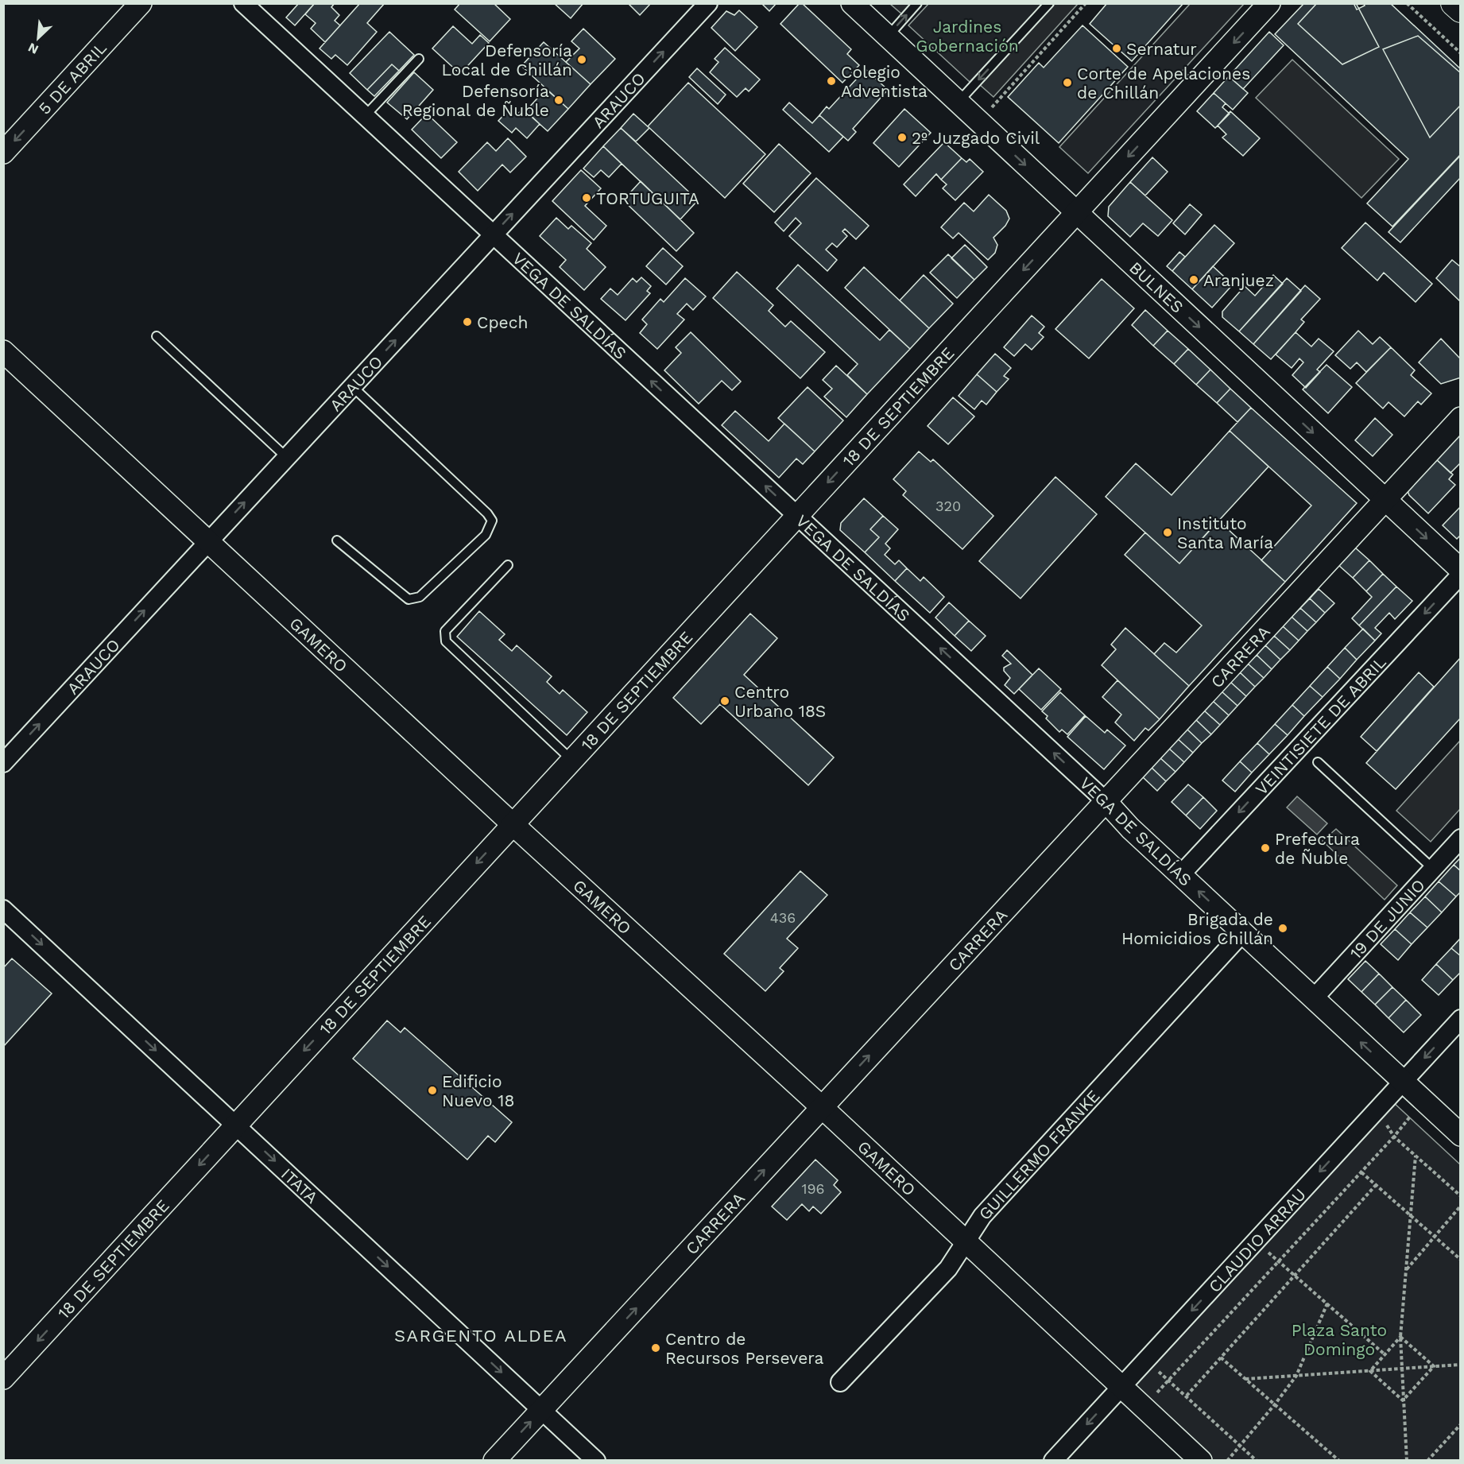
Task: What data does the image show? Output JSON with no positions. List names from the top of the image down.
{
  "streets": {
    "street": [
      "5 DE ABRIL",
      "ARAUCO",
      "BULNES",
      "VEGA DE SALDÍAS",
      "18 DE SEPTIEMBRE",
      "GAMERO",
      "CARRERA",
      "VEINTISIETE DE ABRIL",
      "19 DE JUNIO",
      "GUILLERMO FRANKE",
      "ITATA",
      "CLAUDIO ARRAU"
    ]
  },
  "crossings": [
    ["ARAUCO", "VEGA DE SALDÍAS"],
    ["ARAUCO", "GAMERO"],
    ["BULNES", "18 DE SEPTIEMBRE"],
    ["BULNES", "CARRERA"],
    ["VEGA DE SALDÍAS", "18 DE SEPTIEMBRE"],
    ["VEGA DE SALDÍAS", "CARRERA"],
    ["VEGA DE SALDÍAS", "VEINTISIETE DE ABRIL"],
    ["VEGA DE SALDÍAS", "19 DE JUNIO"],
    ["VEGA DE SALDÍAS", "GUILLERMO FRANKE"],
    ["VEGA DE SALDÍAS", "CLAUDIO ARRAU"],
    ["18 DE SEPTIEMBRE", "GAMERO"],
    ["18 DE SEPTIEMBRE", "ITATA"],
    ["GAMERO", "CARRERA"],
    ["GAMERO", "GUILLERMO FRANKE"],
    ["GAMERO", "CLAUDIO ARRAU"],
    ["CARRERA", "ITATA"]
  ],
  "one_way": [
    "5 DE ABRIL",
    "ARAUCO",
    "BULNES",
    "VEGA DE SALDÍAS",
    "18 DE SEPTIEMBRE",
    "CARRERA",
    "VEINTISIETE DE ABRIL",
    "ITATA",
    "CLAUDIO ARRAU"
  ],
  "districts": ["SARGENTO ALDEA"],
  "parks": ["Jardines Gobernación", "Plaza Santo Domingo"],
  "places": [
    "Sernatur",
    "Defensoría Local de Chillán",
    "Colegio Adventista",
    "Corte de Apelaciones de Chillán",
    "Defensoría Regional de Ñuble",
    "2º Juzgado Civil",
    "TORTUGUITA",
    "Aranjuez",
    "Cpech",
    "Instituto Santa María",
    "Centro Urbano 18S",
    "Prefectura de Ñuble",
    "Brigada de Homicidios Chillán",
    "Edificio Nuevo 18",
    "Centro de Recursos Persevera"
  ],
  "house_numbers": ["320", "436", "196"],
  "north": "bottom left"
}
